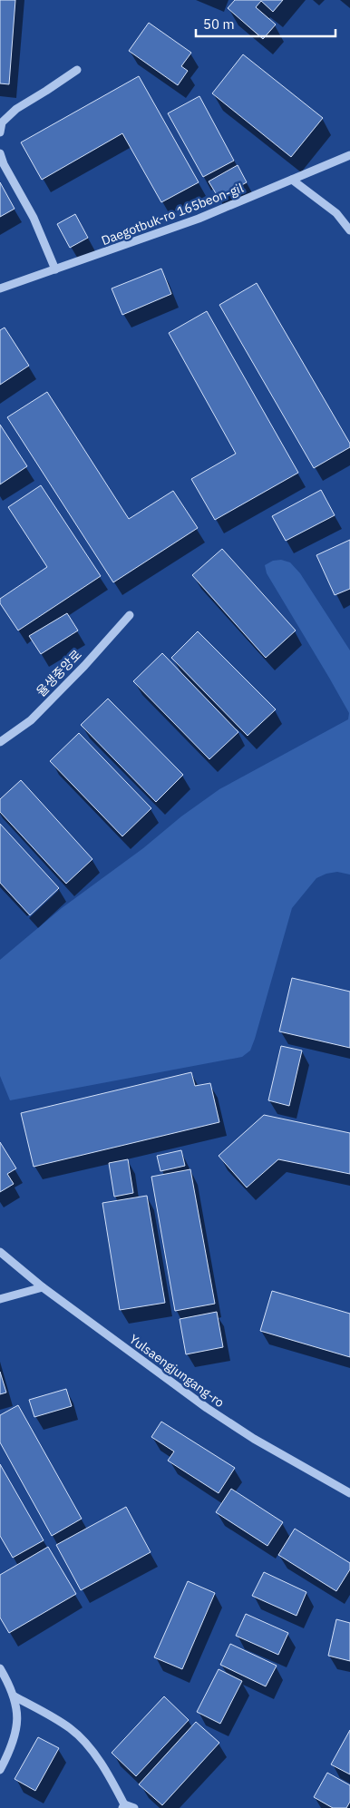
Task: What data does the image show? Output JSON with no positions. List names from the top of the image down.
{
  "streets": {
    "street": ["Daegotbuk-ro 165beon-gil", "율생중앙로", "Yulsaengjungang-ro"]
  },
  "scale_bar": "50 m"
}
